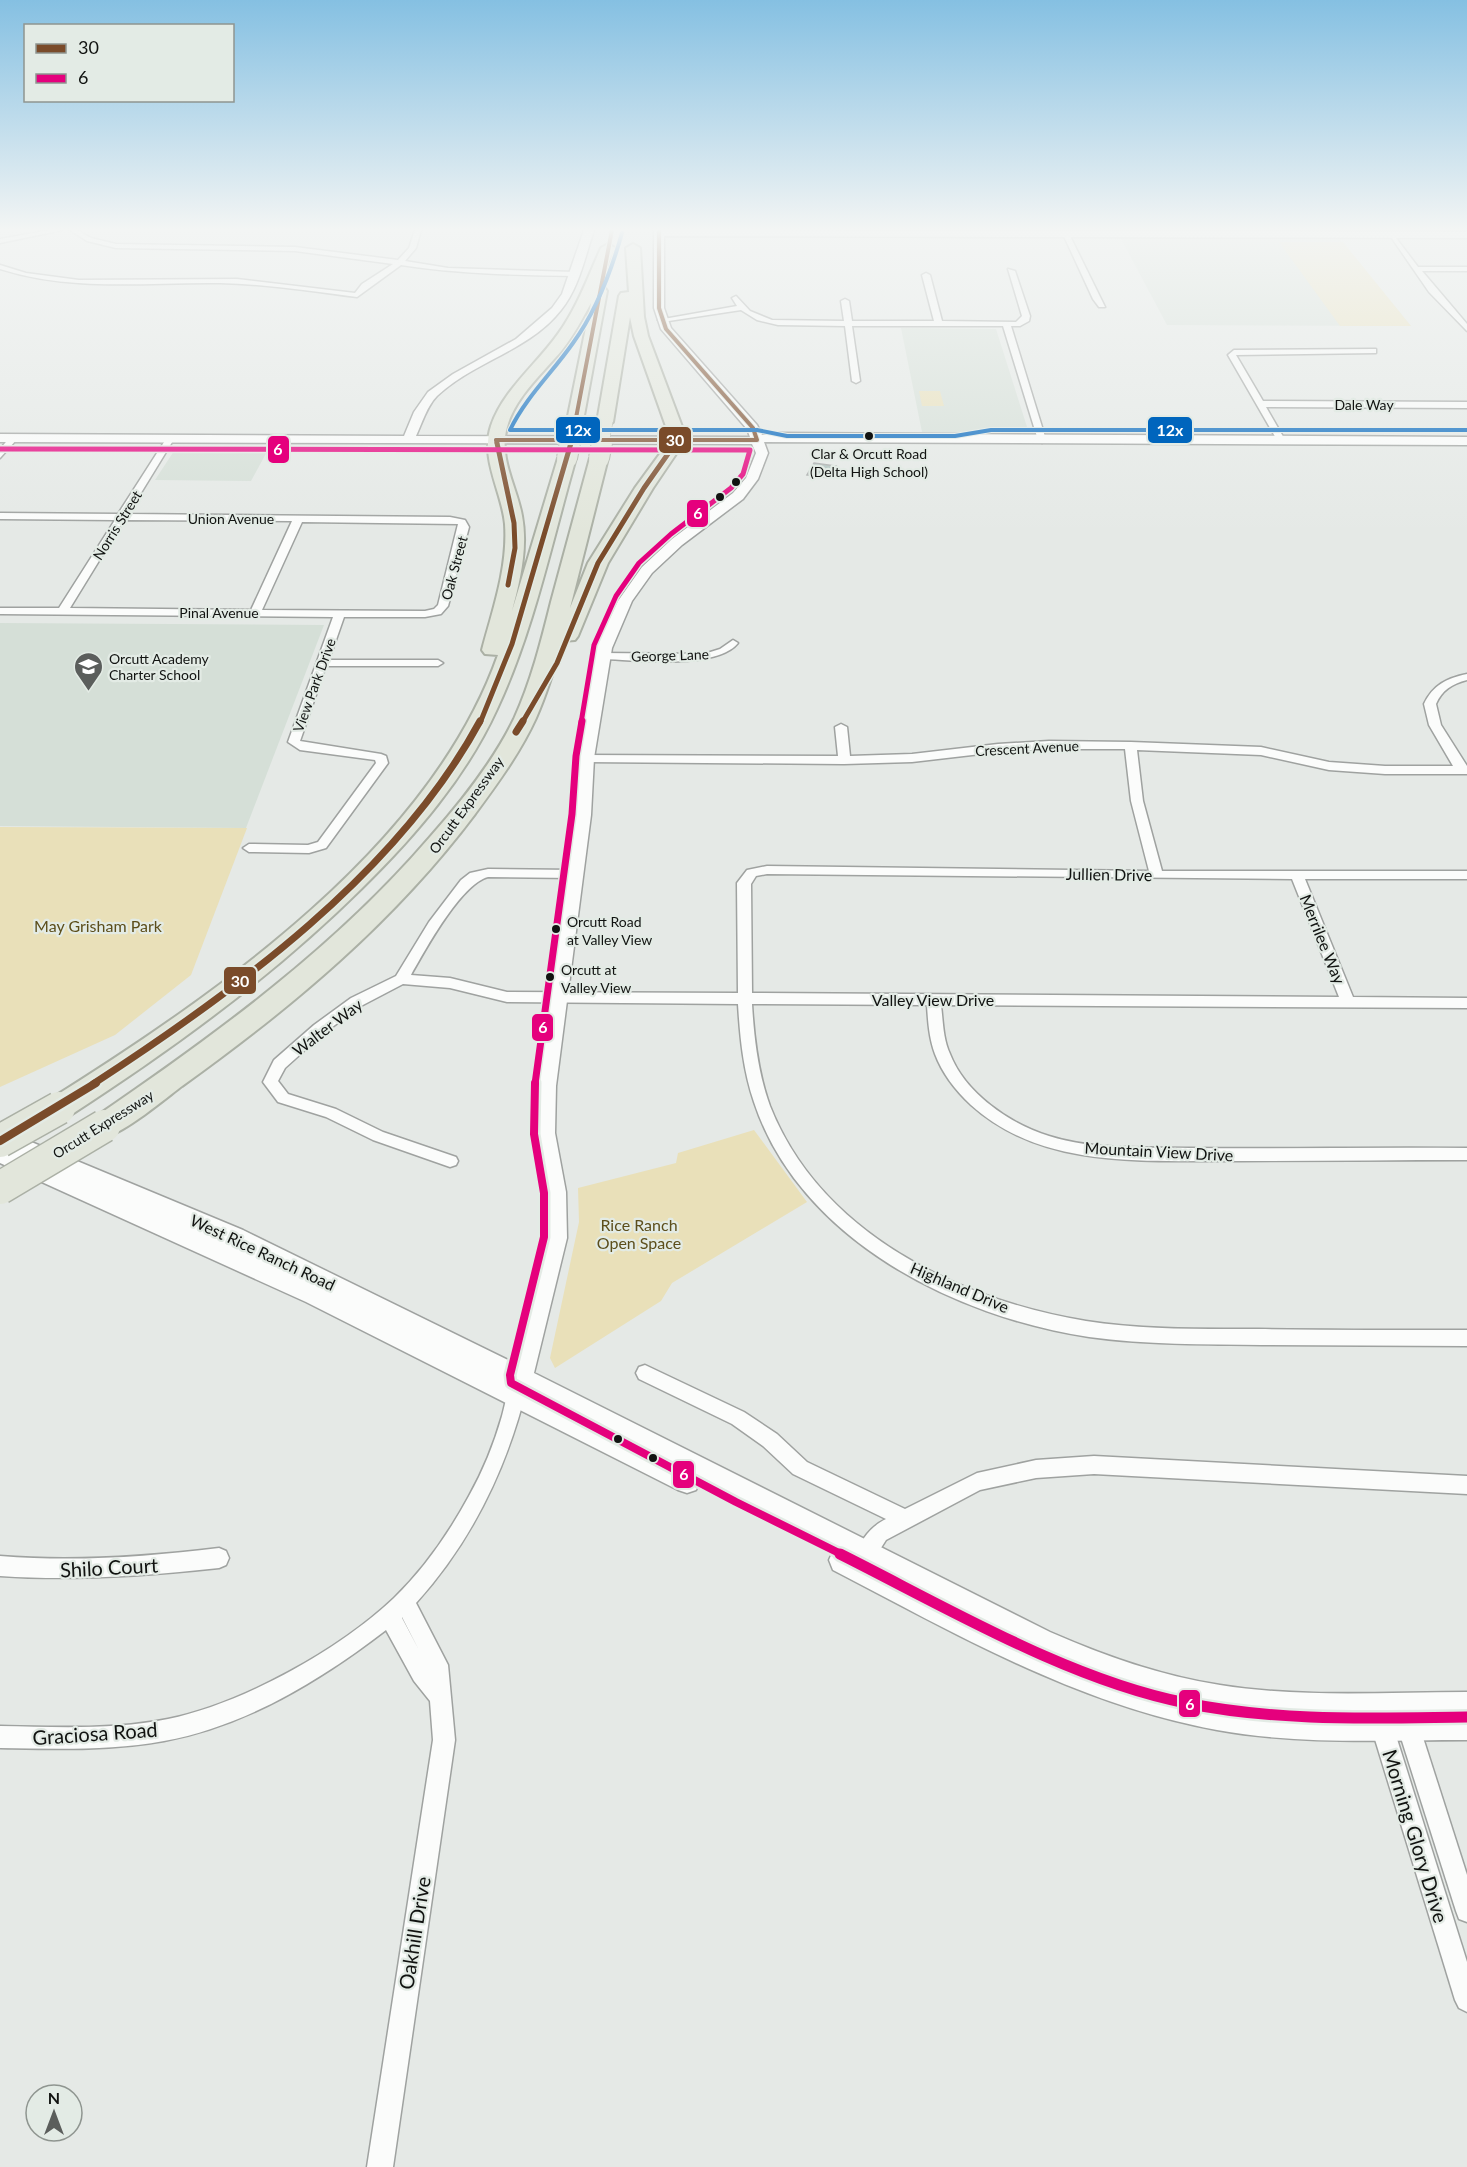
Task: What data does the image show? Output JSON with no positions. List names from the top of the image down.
{
  "streets": {
    "highway": ["Orcutt Expressway"],
    "street": [
      "Dale Way",
      "Union Avenue",
      "Norris Street",
      "Oak Street",
      "Pinal Avenue",
      "George Lane",
      "View Park Drive",
      "Crescent Avenue",
      "Jullien Drive",
      "Merrilee Way",
      "Valley View Drive",
      "Walter Way",
      "Mountain View Drive",
      "West Rice Ranch Road",
      "Highland Drive",
      "Shilo Court",
      "Graciosa Road",
      "Morning Glory Drive",
      "Oakhill Drive"
    ]
  },
  "crossings": [
    ["Union Avenue", "Norris Street"],
    ["Union Avenue", "Oak Street"],
    ["Norris Street", "Pinal Avenue"],
    ["Oak Street", "Pinal Avenue"],
    ["Pinal Avenue", "View Park Drive"],
    ["Orcutt Expressway", "West Rice Ranch Road"],
    ["Jullien Drive", "Merrilee Way"],
    ["Jullien Drive", "Highland Drive"],
    ["Merrilee Way", "Valley View Drive"],
    ["Valley View Drive", "Walter Way"],
    ["Valley View Drive", "Mountain View Drive"],
    ["Valley View Drive", "Highland Drive"],
    ["West Rice Ranch Road", "Graciosa Road"],
    ["Graciosa Road", "Oakhill Drive"]
  ],
  "parks": ["May Grisham Park", "Rice Ranch Open Space"],
  "places": {
    "other": ["Clar & Orcutt Road (Delta High School)", "Orcutt Road at Valley View", "Orcutt at Valley View"],
    "school or university": ["Orcutt Academy Charter School"]
  },
  "lines": ["transit line 30", "transit line 12x", "transit line 6"],
  "legend": ["30", "6"],
  "north": "top"
}
